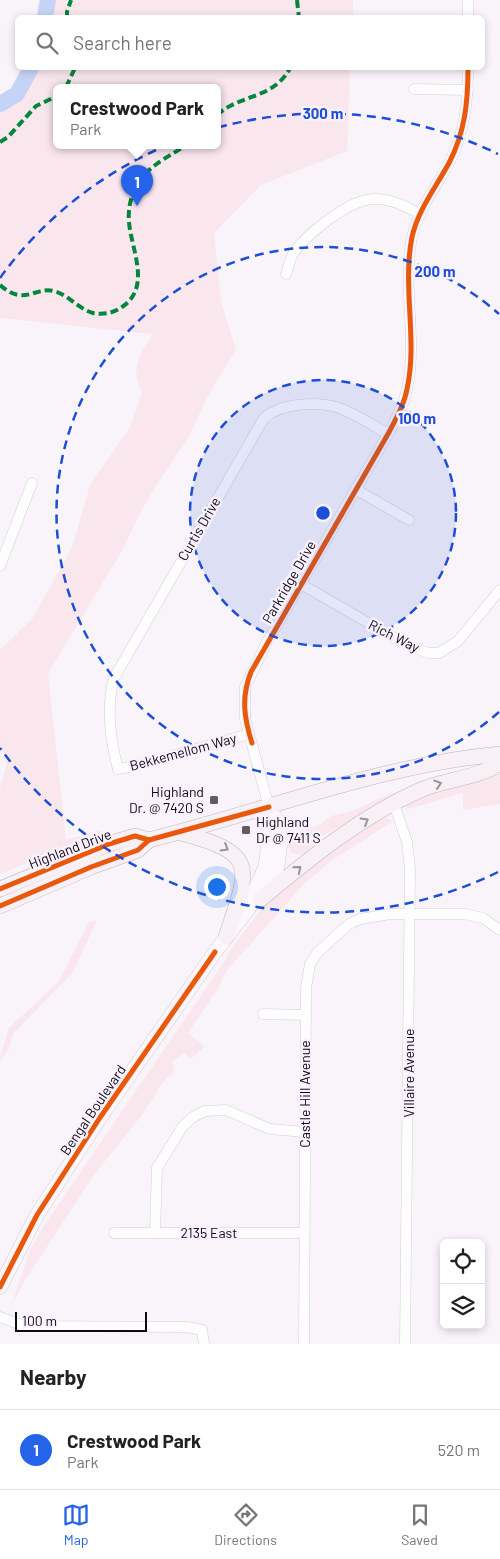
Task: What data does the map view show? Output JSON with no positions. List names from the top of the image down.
{
  "streets": {
    "main road": ["Highland Drive", "Bengal Boulevard"],
    "street": [
      "Curtis Drive",
      "Parkridge Drive",
      "Rich Way",
      "Bekkemellom Way",
      "Villaire Avenue",
      "Castle Hill Avenue",
      "2135 East"
    ]
  },
  "crossings": [
    ["Curtis Drive", "Parkridge Drive"],
    ["Curtis Drive", "Bekkemellom Way"],
    ["Parkridge Drive", "Rich Way"],
    ["Parkridge Drive", "Bekkemellom Way"],
    ["Parkridge Drive", "Highland Drive"],
    ["Parkridge Drive", "Bengal Boulevard"],
    ["Highland Drive", "Bengal Boulevard"],
    ["Villaire Avenue", "Castle Hill Avenue"],
    ["Castle Hill Avenue", "2135 East"]
  ],
  "places": {
    "transit": ["Highland Dr. @ 7420 S", "Highland Dr @ 7411 S"]
  },
  "scale_bar": "100 m",
  "page": {
    "search": "Search here",
    "popup": ["Crestwood Park", "Park"],
    "pins": "1",
    "scale": "100 m",
    "heading": "Nearby",
    "list": [
      {
        "mark": "1",
        "name": "Crestwood Park",
        "note": "Park",
        "value": "520 m"
      }
    ],
    "nav": ["Map", "Directions", "Saved"]
  },
  "rings": ["300 m", "200 m", "100 m"]
}
